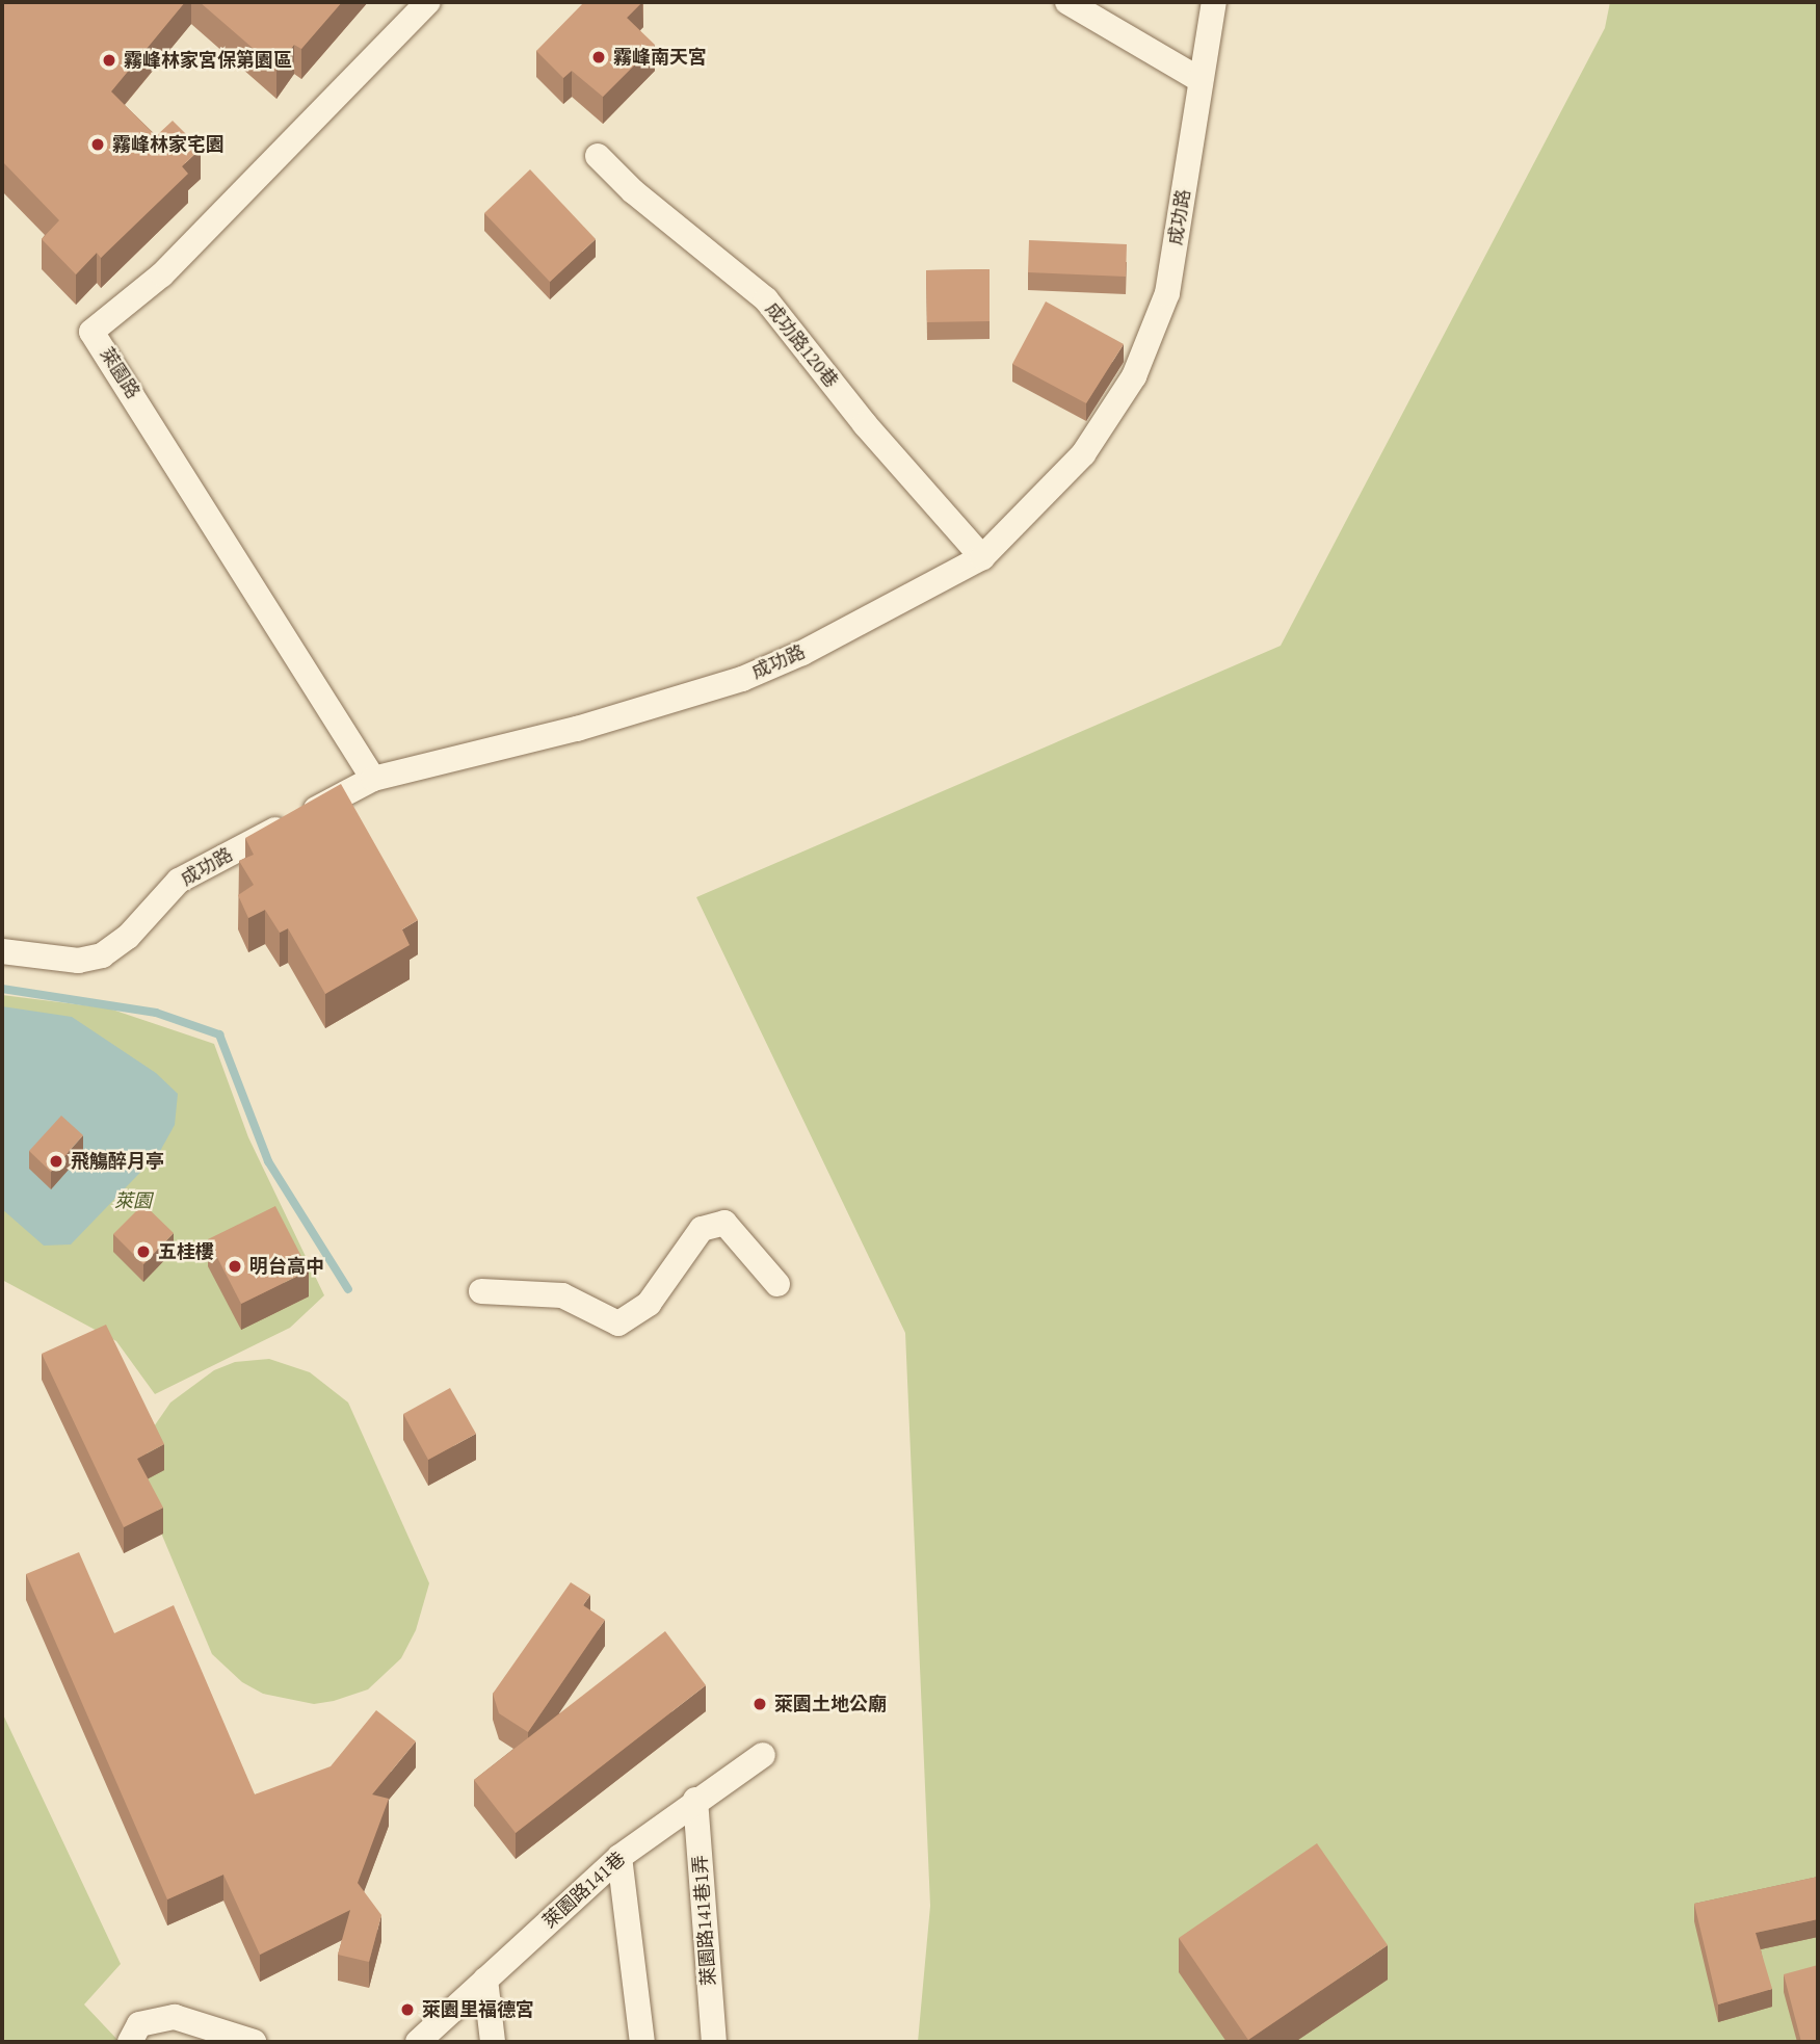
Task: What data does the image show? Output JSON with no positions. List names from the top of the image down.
{
  "streets": {
    "street": [
      "成功路",
      "成功路120巷",
      "萊園路",
      "萊園路141巷",
      "萊園路141巷1弄"
    ]
  },
  "crossings": [
    ["成功路", "成功路120巷"],
    ["成功路", "萊園路"],
    ["萊園路141巷", "萊園路141巷1弄"]
  ],
  "parks": ["萊園"],
  "places": [
    "霧峰南天宮",
    "霧峰林家宮保第園區",
    "霧峰林家宅園",
    "飛觴醉月亭",
    "五桂樓",
    "明台高中",
    "萊園土地公廟",
    "萊園里福德宮"
  ]
}
